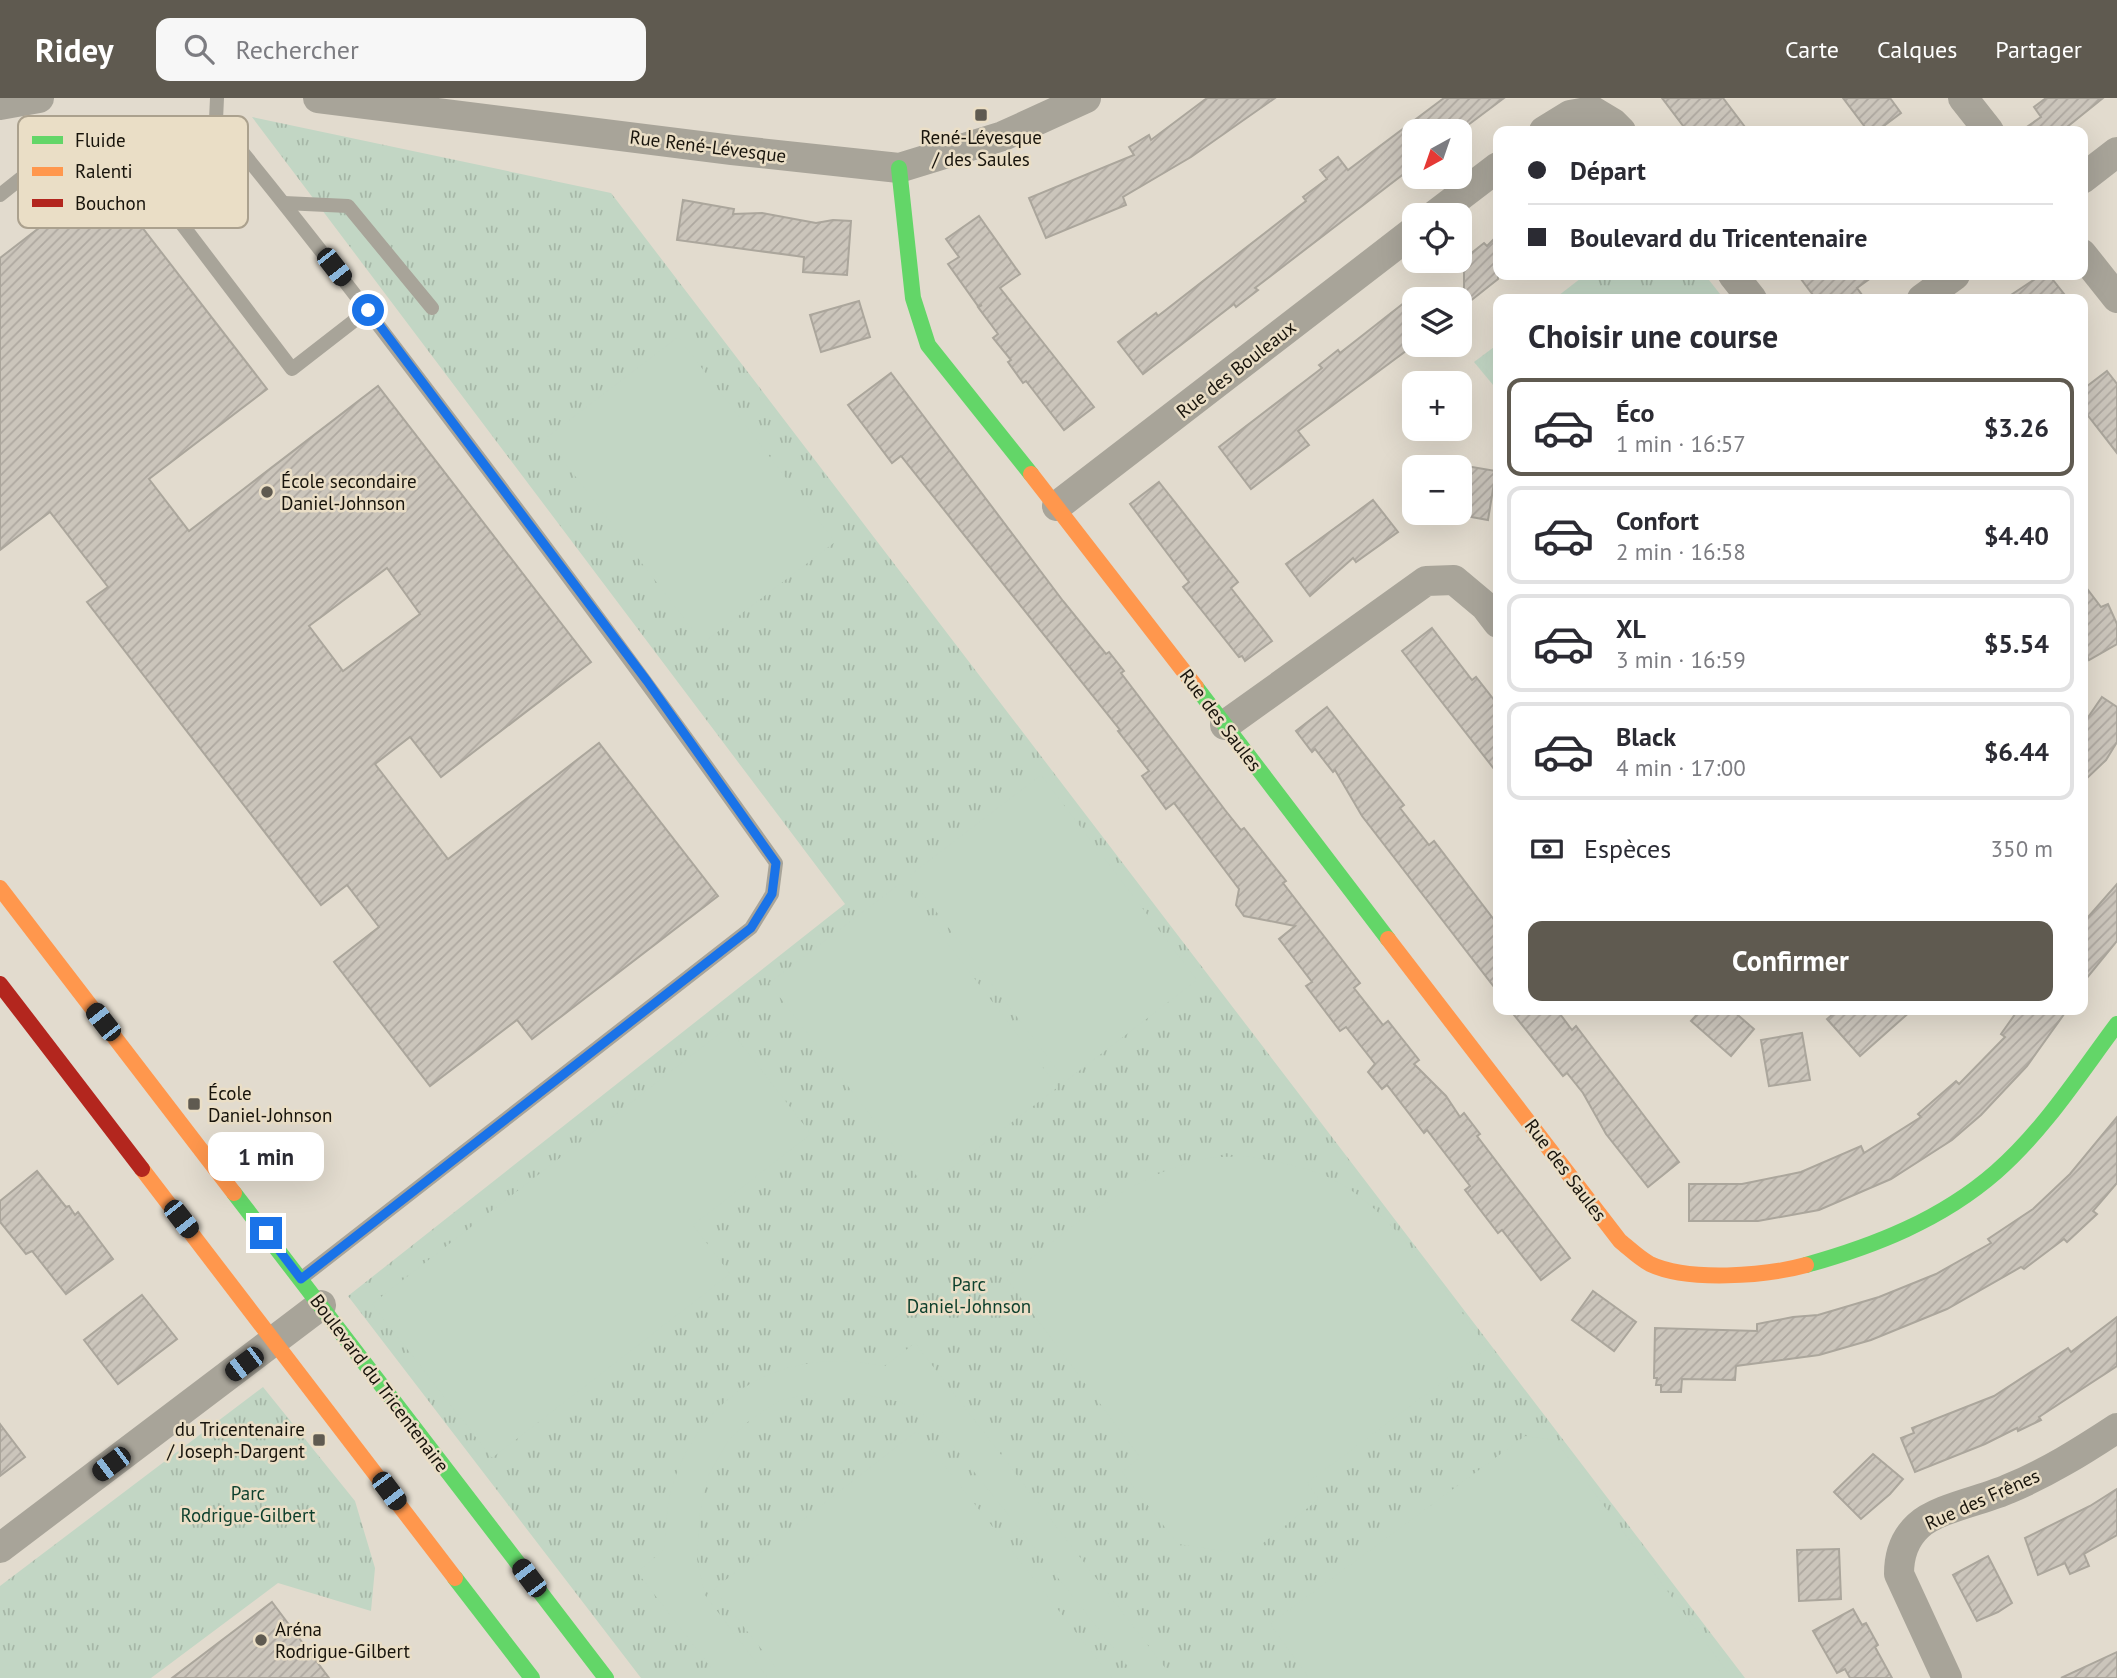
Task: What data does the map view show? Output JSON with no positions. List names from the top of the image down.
{
  "streets": {
    "street": [
      "Rue René-Lévesque",
      "Rue des Bouleaux",
      "Rue des Saules",
      "Boulevard du Tricentenaire",
      "Rue des Frênes"
    ]
  },
  "crossings": [
    ["Rue René-Lévesque", "Rue des Saules"],
    ["Rue des Bouleaux", "Rue des Saules"]
  ],
  "parks": ["Parc Daniel-Johnson", "Parc Rodrigue-Gilbert"],
  "places": {
    "transit": ["René-Lévesque / des Saules", "École Daniel-Johnson", "du Tricentenaire / Joseph-Dargent"],
    "other": ["École secondaire Daniel-Johnson", "Aréna Rodrigue-Gilbert"]
  },
  "legend": ["Fluide", "Ralenti", "Bouchon"],
  "north": "bottom left",
  "page": {
    "header": "Ridey",
    "search": "Rechercher",
    "nav": ["Carte", "Calques", "Partager"],
    "map_buttons": ["+", "−"],
    "banner": ["Départ", "Boulevard du Tricentenaire"],
    "heading": "Choisir une course",
    "list": [
      {
        "name": "Éco",
        "note": "1 min · 16:57",
        "value": "$3.26"
      },
      {
        "name": "Confort",
        "note": "2 min · 16:58",
        "value": "$4.40"
      },
      {
        "name": "XL",
        "note": "3 min · 16:59",
        "value": "$5.54"
      },
      {
        "name": "Black",
        "note": "4 min · 17:00",
        "value": "$6.44"
      }
    ],
    "pay": ["Espèces", "350 m"],
    "buttons": "Confirmer",
    "bubble": "1 min"
  }
}
